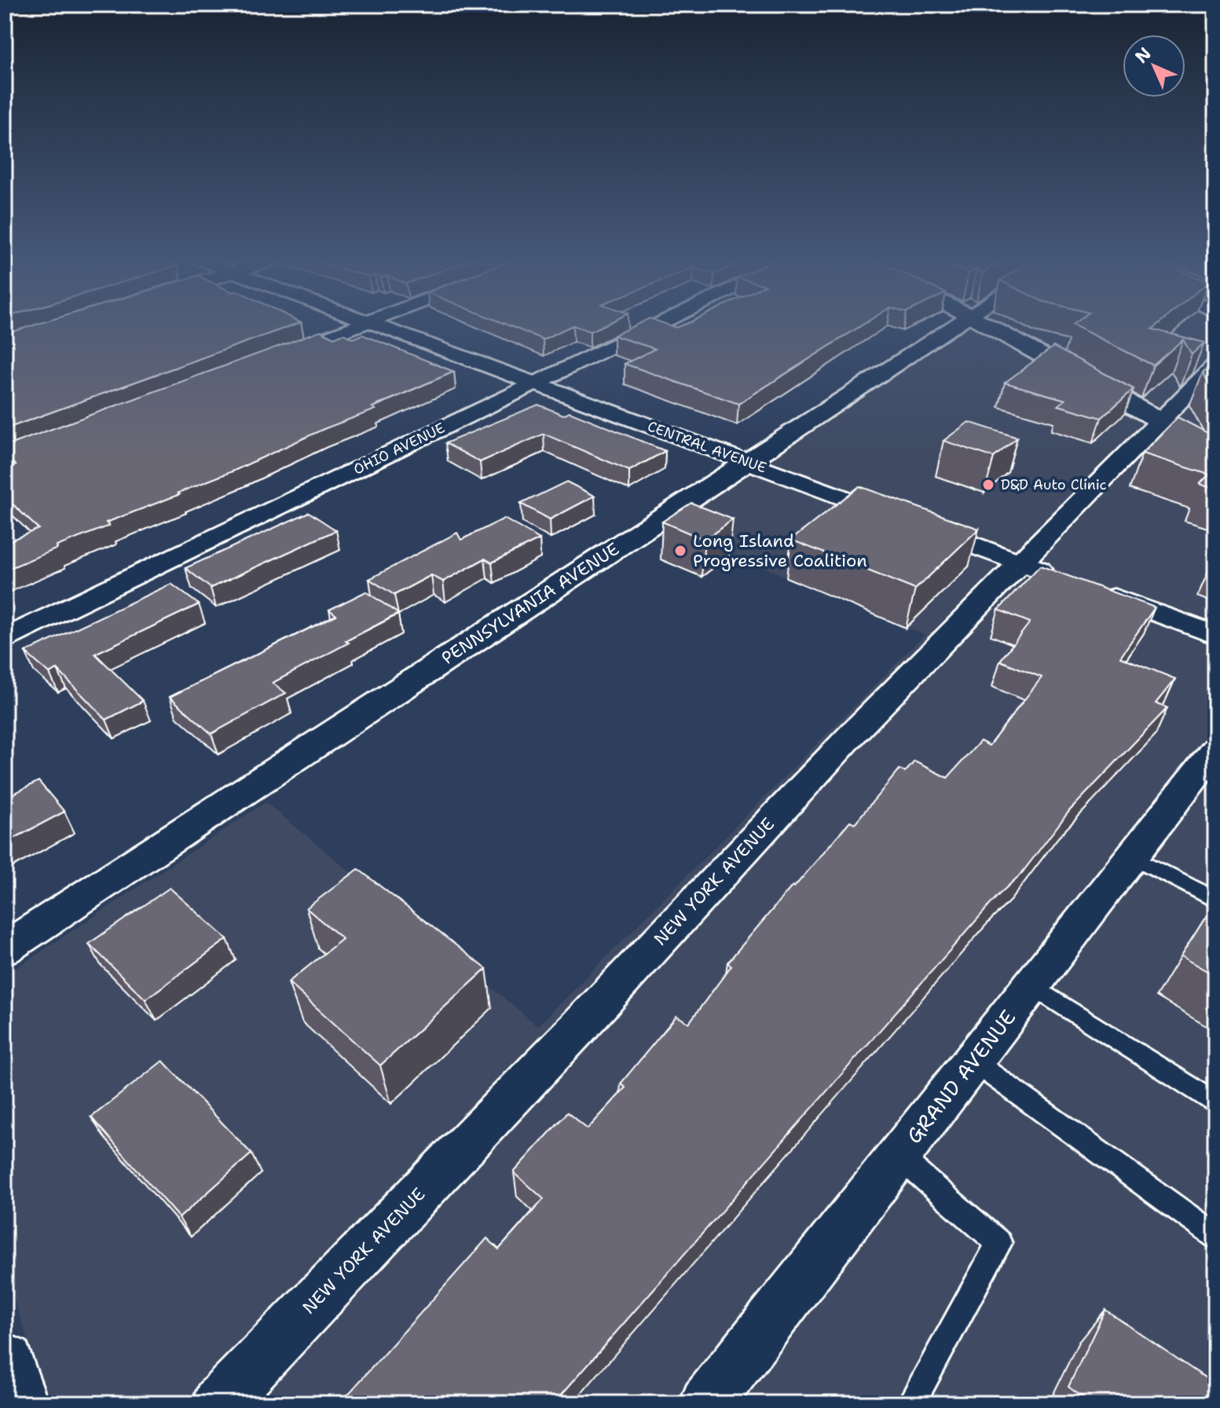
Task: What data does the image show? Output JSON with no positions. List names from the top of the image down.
{
  "streets": {
    "street": [
      "CENTRAL AVENUE",
      "OHIO AVENUE",
      "PENNSYLVANIA AVENUE",
      "NEW YORK AVENUE",
      "GRAND AVENUE"
    ]
  },
  "crossings": [
    ["CENTRAL AVENUE", "OHIO AVENUE"],
    ["CENTRAL AVENUE", "PENNSYLVANIA AVENUE"]
  ],
  "places": ["D&D Auto Clinic", "Long Island Progressive Coalition"],
  "north": "top left"
}
